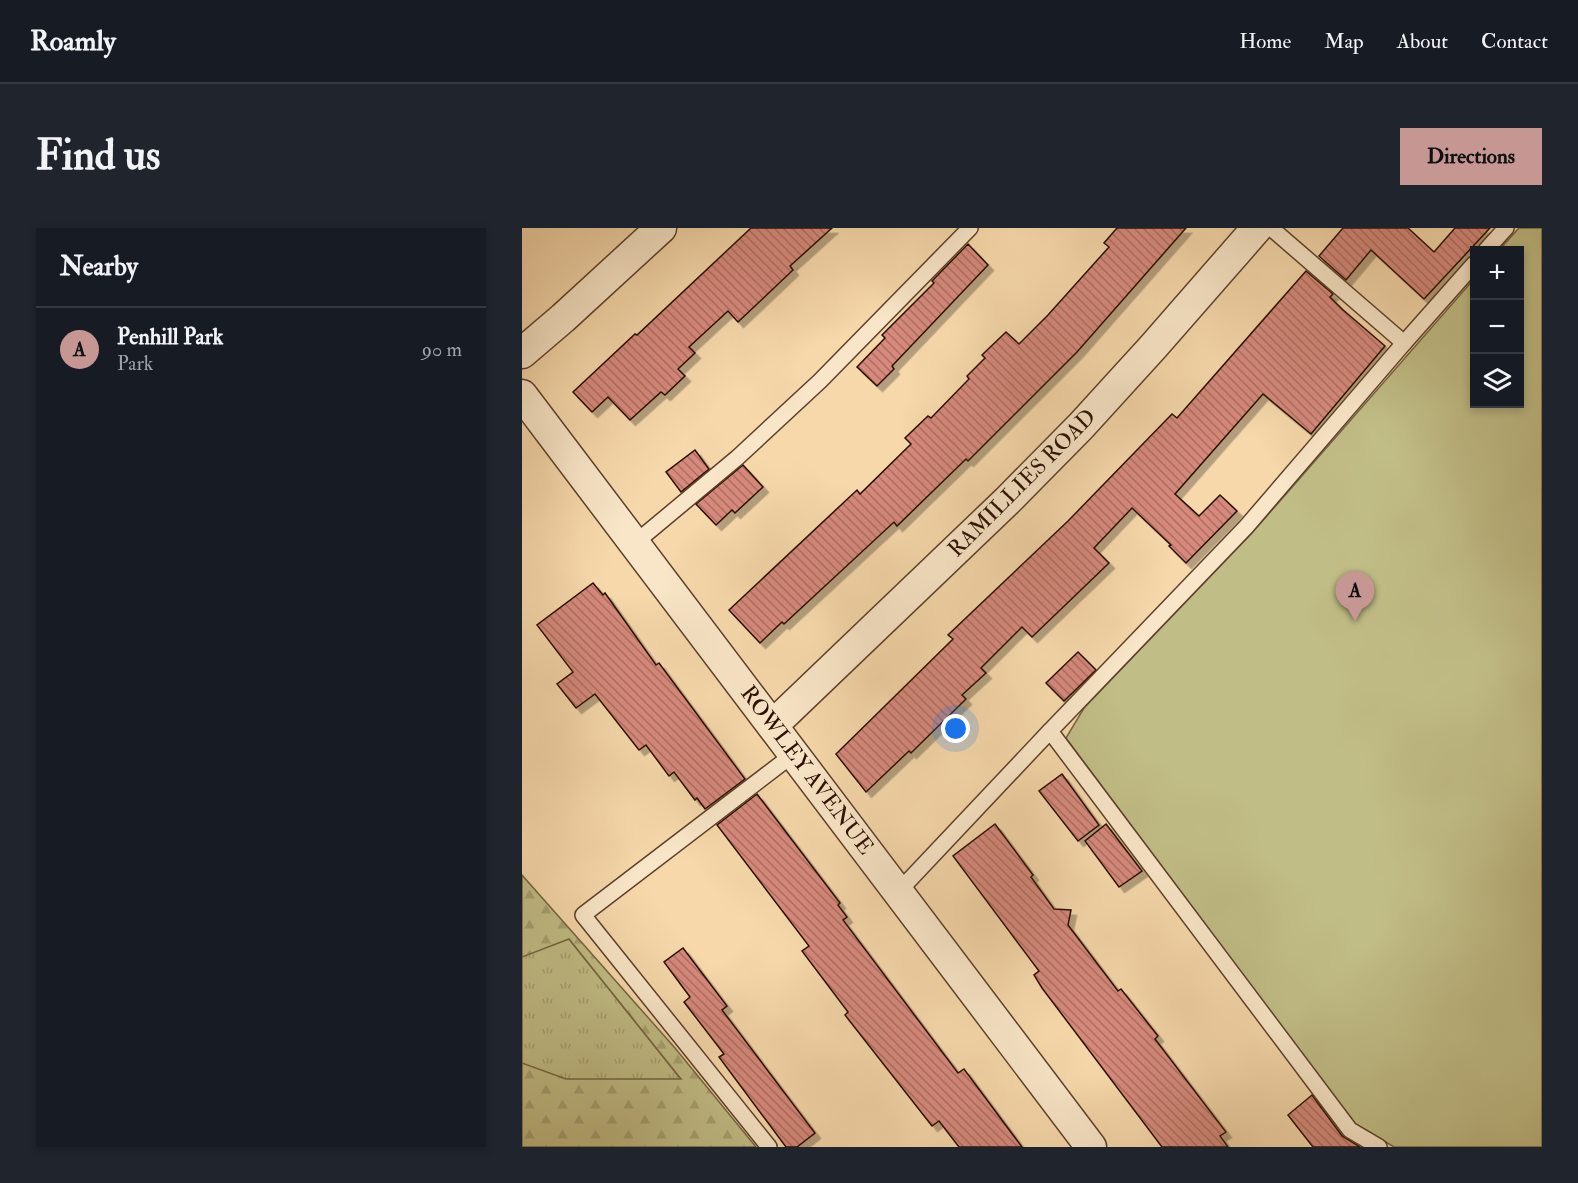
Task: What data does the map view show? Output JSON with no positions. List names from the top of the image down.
{
  "streets": {
    "street": ["RAMILLIES ROAD", "ROWLEY AVENUE"]
  },
  "crossings": [
    ["RAMILLIES ROAD", "ROWLEY AVENUE"]
  ],
  "page": {
    "header": "Roamly",
    "nav": [
      "Home",
      "Map",
      "About",
      "Contact"
    ],
    "buttons": "Directions",
    "title": "Find us",
    "heading": "Nearby",
    "map_buttons": ["+", "−"],
    "list": [
      {
        "mark": "A",
        "name": "Penhill Park",
        "note": "Park",
        "value": "90 m"
      }
    ],
    "pins": "A"
  }
}
